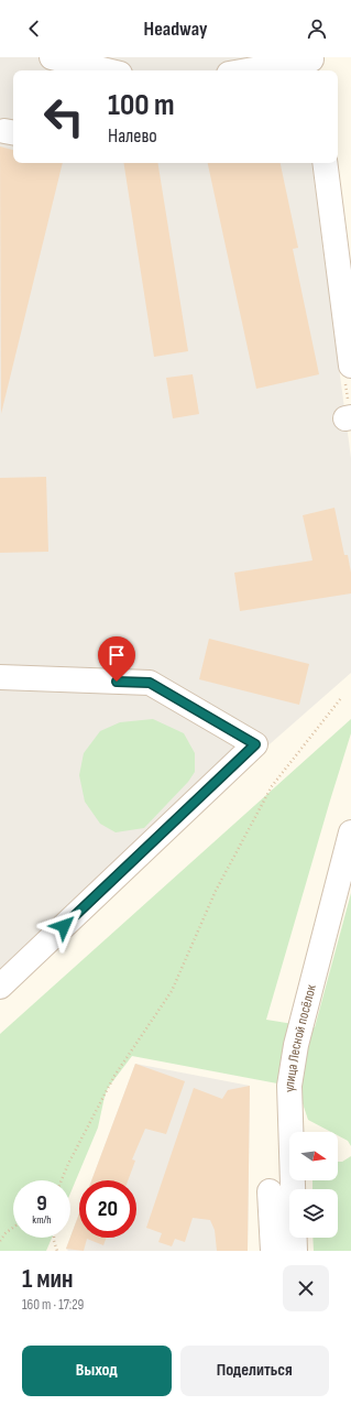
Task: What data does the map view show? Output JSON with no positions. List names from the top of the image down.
{
  "streets": {
    "street": ["улица Лесной посёлок"]
  },
  "north": "right",
  "page": {
    "header": "Headway",
    "turn": ["100 m", "Налево"],
    "speed": "9 km/h",
    "limit": "20",
    "heading": ["1 мин", "160 m · 17:29"],
    "buttons": ["Выход", "Поделиться"]
  }
}
